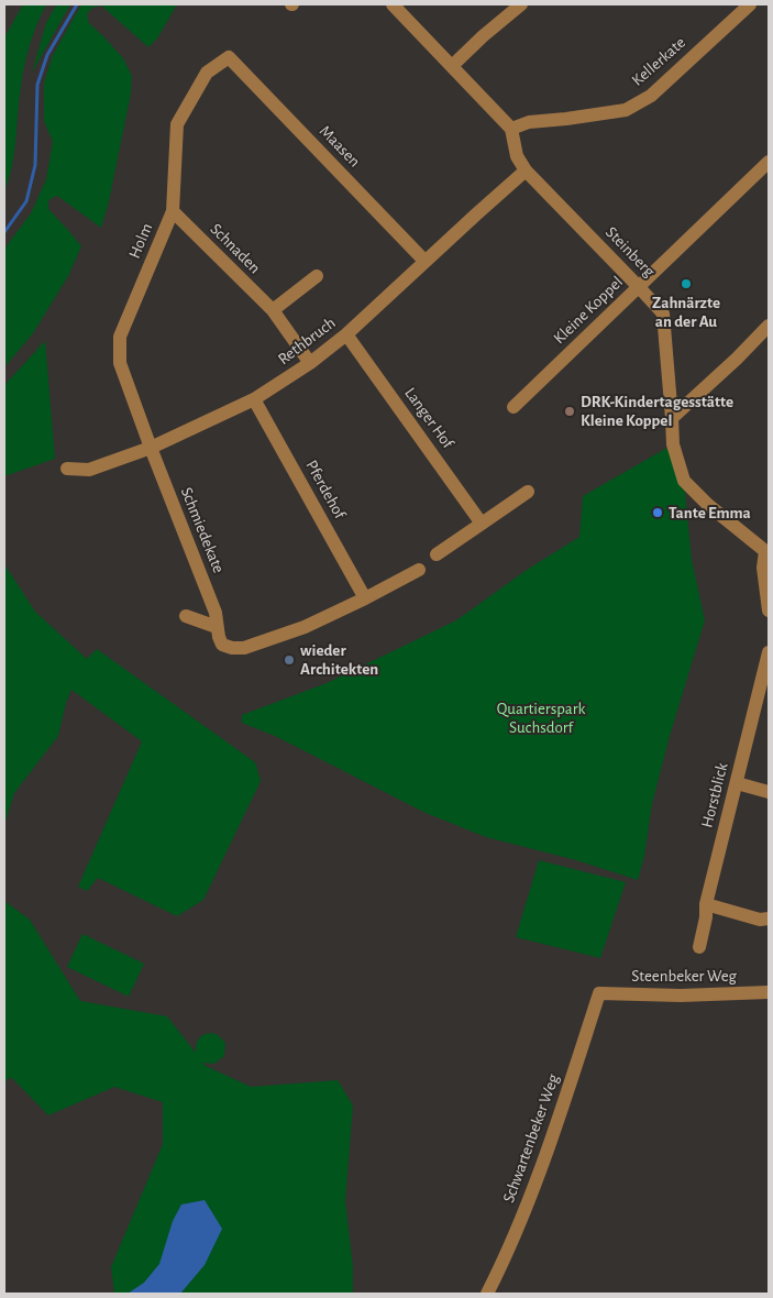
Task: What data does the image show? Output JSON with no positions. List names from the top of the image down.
{
  "streets": {
    "street": [
      "Kellerkate",
      "Maasen",
      "Holm",
      "Schnaden",
      "Steinberg",
      "Kleine Koppel",
      "Rethbruch",
      "Langer Hof",
      "Pferdehof",
      "Schmiedekate",
      "Horstblick",
      "Steenbeker Weg",
      "Schwartenbeker Weg"
    ]
  },
  "crossings": [
    ["Kellerkate", "Steinberg"],
    ["Maasen", "Holm"],
    ["Maasen", "Rethbruch"],
    ["Holm", "Schnaden"],
    ["Holm", "Rethbruch"],
    ["Holm", "Schmiedekate"],
    ["Schnaden", "Rethbruch"],
    ["Steinberg", "Kleine Koppel"],
    ["Steinberg", "Rethbruch"],
    ["Rethbruch", "Langer Hof"],
    ["Rethbruch", "Pferdehof"],
    ["Rethbruch", "Schmiedekate"],
    ["Pferdehof", "Schmiedekate"],
    ["Steenbeker Weg", "Schwartenbeker Weg"]
  ],
  "parks": ["Quartierspark Suchsdorf"],
  "places": [
    "Zahnärzte an der Au",
    "DRK-Kindertagesstätte Kleine Koppel",
    "Tante Emma",
    "wieder Architekten"
  ]
}
